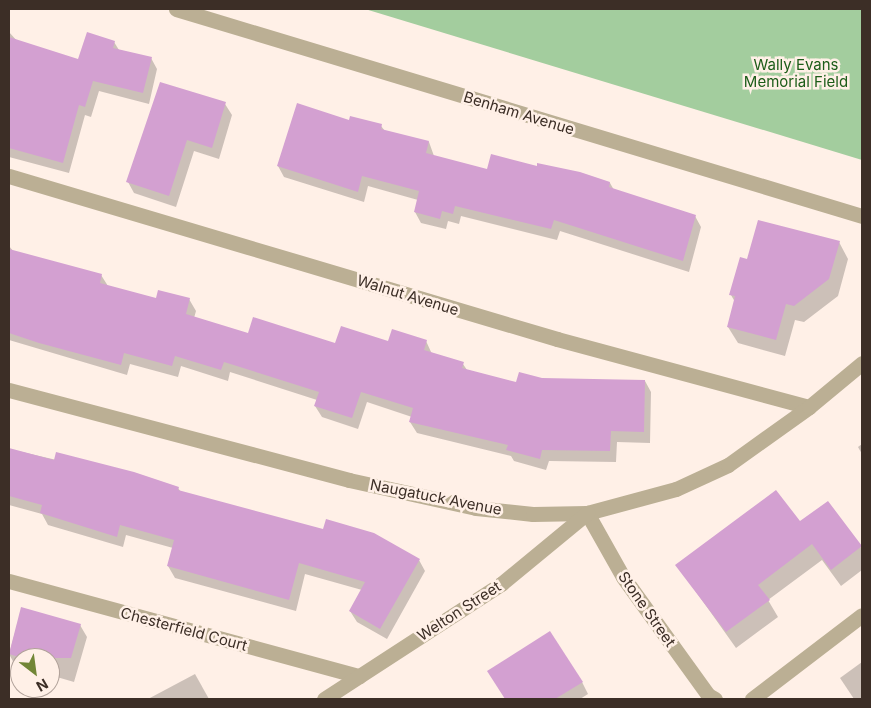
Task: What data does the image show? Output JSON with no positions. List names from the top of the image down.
{
  "streets": {
    "street": [
      "Benham Avenue",
      "Walnut Avenue",
      "Naugatuck Avenue",
      "Stone Street",
      "Welton Street",
      "Chesterfield Court"
    ]
  },
  "crossings": [
    ["Walnut Avenue", "Naugatuck Avenue"],
    ["Naugatuck Avenue", "Stone Street"],
    ["Naugatuck Avenue", "Welton Street"],
    ["Stone Street", "Welton Street"],
    ["Welton Street", "Chesterfield Court"]
  ],
  "parks": ["Wally Evans Memorial Field"],
  "north": "bottom right"
}
